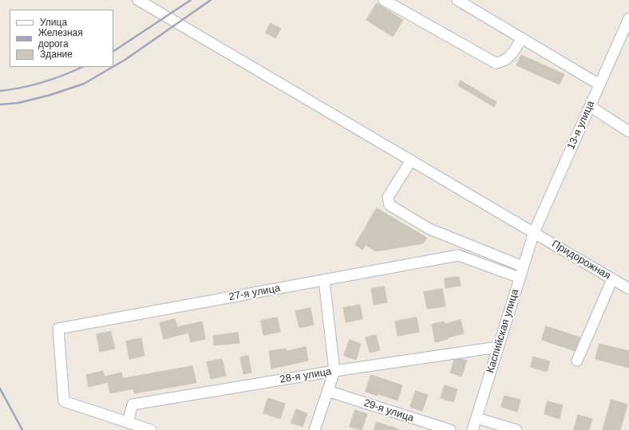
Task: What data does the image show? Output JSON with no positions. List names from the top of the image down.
{
  "streets": {
    "street": [
      "13-я улица",
      "Придорожная",
      "27-я улица",
      "Каспийская улица",
      "28-я улица",
      "29-я улица"
    ]
  },
  "crossings": [
    ["13-я улица", "Придорожная"],
    ["13-я улица", "Каспийская улица"],
    ["Придорожная", "Каспийская улица"],
    ["27-я улица", "Каспийская улица"],
    ["27-я улица", "28-я улица"],
    ["Каспийская улица", "28-я улица"]
  ],
  "legend": ["Улица", "Железная дорога", "Здание"]
}
